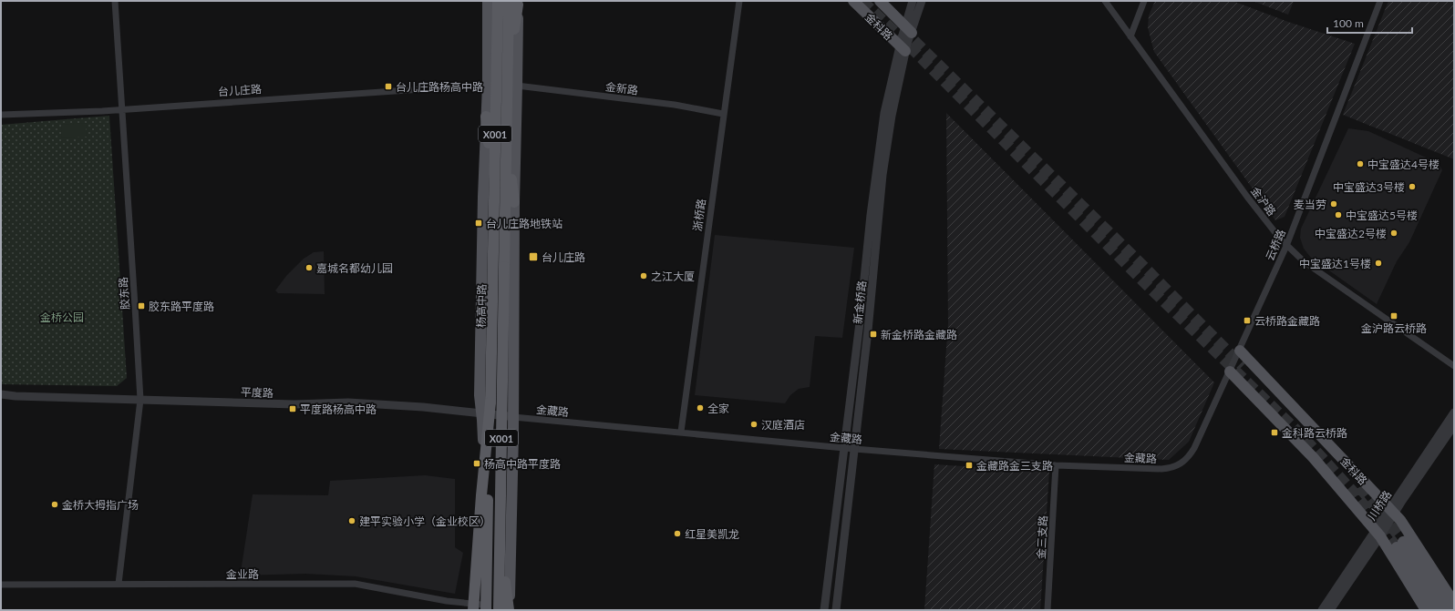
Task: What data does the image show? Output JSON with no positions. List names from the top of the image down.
{
  "streets": {
    "highway": ["X001", "杨高中路"],
    "main road": ["金科路"],
    "street": [
      "金新路",
      "台儿庄路",
      "金沪路",
      "浙桥路",
      "云桥路",
      "胶东路",
      "新金桥路",
      "平度路",
      "金藏路",
      "川桥路",
      "金三支路",
      "金业路"
    ]
  },
  "crossings": [
    ["金科路", "云桥路"],
    ["金科路", "新金桥路"],
    ["金科路", "川桥路"],
    ["金新路", "X001"],
    ["金新路", "浙桥路"],
    ["台儿庄路", "胶东路"],
    ["台儿庄路", "杨高中路"],
    ["X001", "杨高中路"],
    ["X001", "平度路"],
    ["X001", "金藏路"],
    ["金沪路", "云桥路"],
    ["浙桥路", "金藏路"],
    ["云桥路", "金藏路"],
    ["胶东路", "平度路"],
    ["胶东路", "金业路"],
    ["新金桥路", "金藏路"],
    ["杨高中路", "平度路"],
    ["杨高中路", "金业路"],
    ["平度路", "金藏路"],
    ["金藏路", "金三支路"]
  ],
  "parks": ["金桥公园"],
  "places": {
    "transit": [
      "台儿庄路杨高中路",
      "台儿庄路地铁站",
      "台儿庄路",
      "胶东路平度路",
      "金沪路云桥路",
      "云桥路金藏路",
      "新金桥路金藏路",
      "平度路杨高中路",
      "金科路云桥路",
      "杨高中路平度路",
      "金藏路金三支路"
    ],
    "other": [
      "中宝盛达4号楼",
      "中宝盛达3号楼",
      "麦当劳",
      "中宝盛达5号楼",
      "中宝盛达2号楼",
      "中宝盛达1号楼",
      "嘉城名都幼儿园",
      "之江大厦",
      "全家",
      "汉庭酒店",
      "金桥大拇指广场",
      "建平实验小学（金业校区）",
      "红星美凯龙"
    ]
  },
  "scale_bar": "100 m"
}
